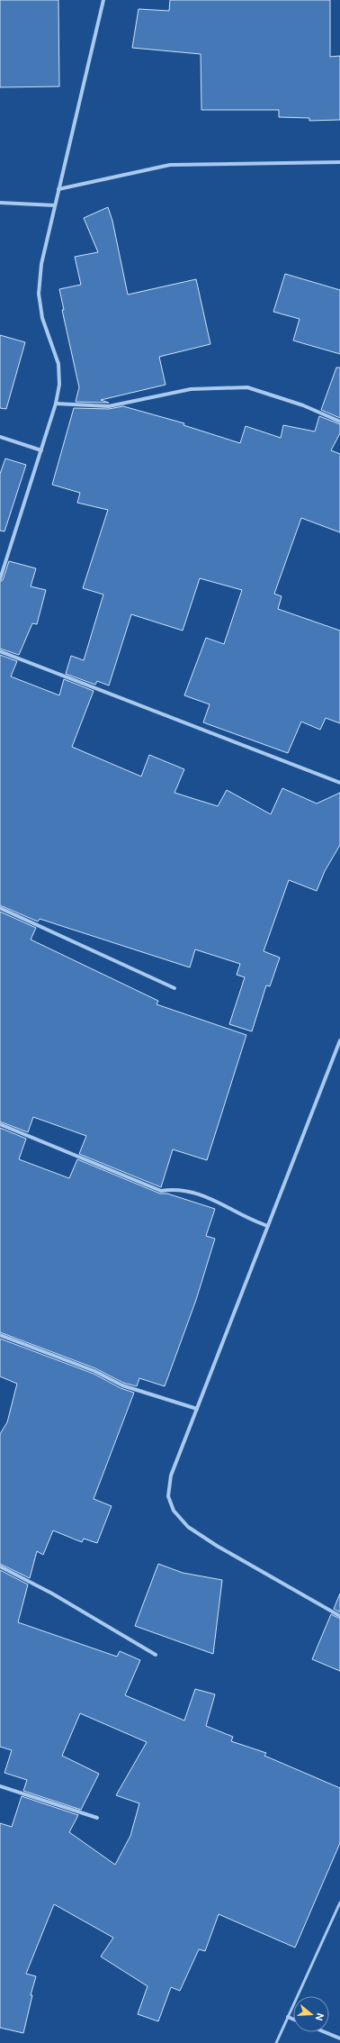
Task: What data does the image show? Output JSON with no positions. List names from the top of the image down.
{
  "north": "right"
}
